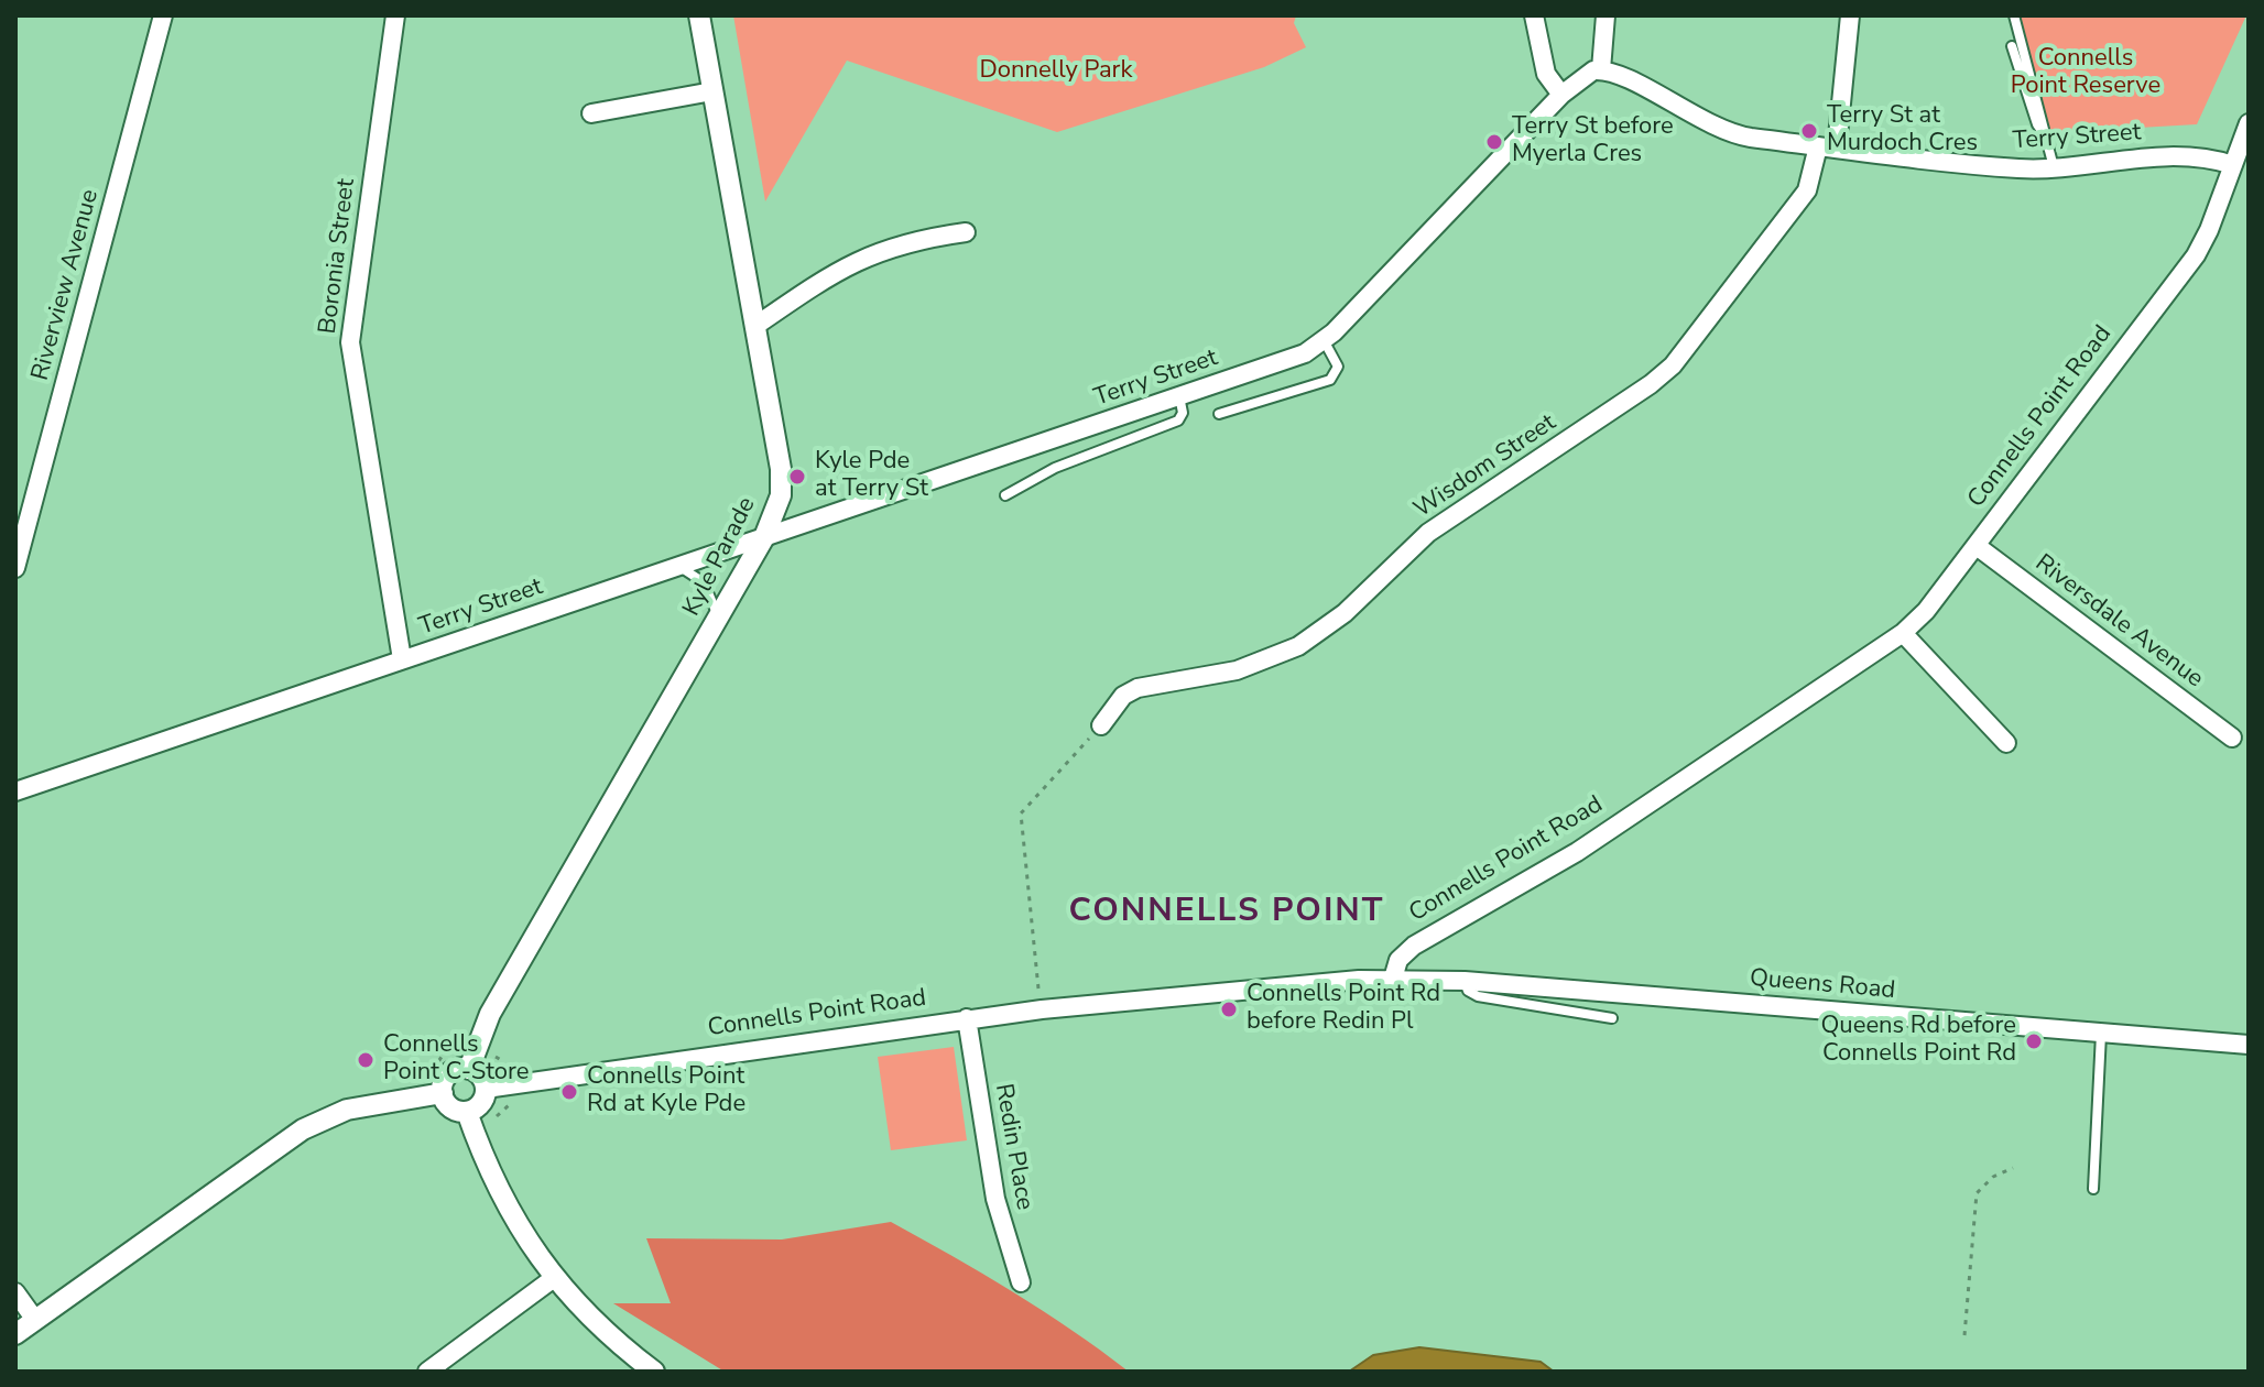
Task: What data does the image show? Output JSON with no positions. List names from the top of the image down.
{
  "streets": {
    "street": [
      "Terry Street",
      "Boronia Street",
      "Riverview Avenue",
      "Connells Point Road",
      "Wisdom Street",
      "Kyle Parade",
      "Riversdale Avenue",
      "Queens Road",
      "Redin Place"
    ]
  },
  "crossings": [
    ["Terry Street", "Boronia Street"],
    ["Terry Street", "Connells Point Road"],
    ["Terry Street", "Wisdom Street"],
    ["Terry Street", "Kyle Parade"],
    ["Connells Point Road", "Kyle Parade"],
    ["Connells Point Road", "Riversdale Avenue"],
    ["Connells Point Road", "Queens Road"],
    ["Connells Point Road", "Redin Place"]
  ],
  "districts": ["CONNELLS POINT"],
  "parks": ["Connells Point Reserve", "Donnelly Park"],
  "places": [
    "Terry St at Murdoch Cres",
    "Terry St before Myerla Cres",
    "Kyle Pde at Terry St",
    "Connells Point Rd before Redin Pl",
    "Queens Rd before Connells Point Rd",
    "Connells Point C-Store",
    "Connells Point Rd at Kyle Pde"
  ]
}
